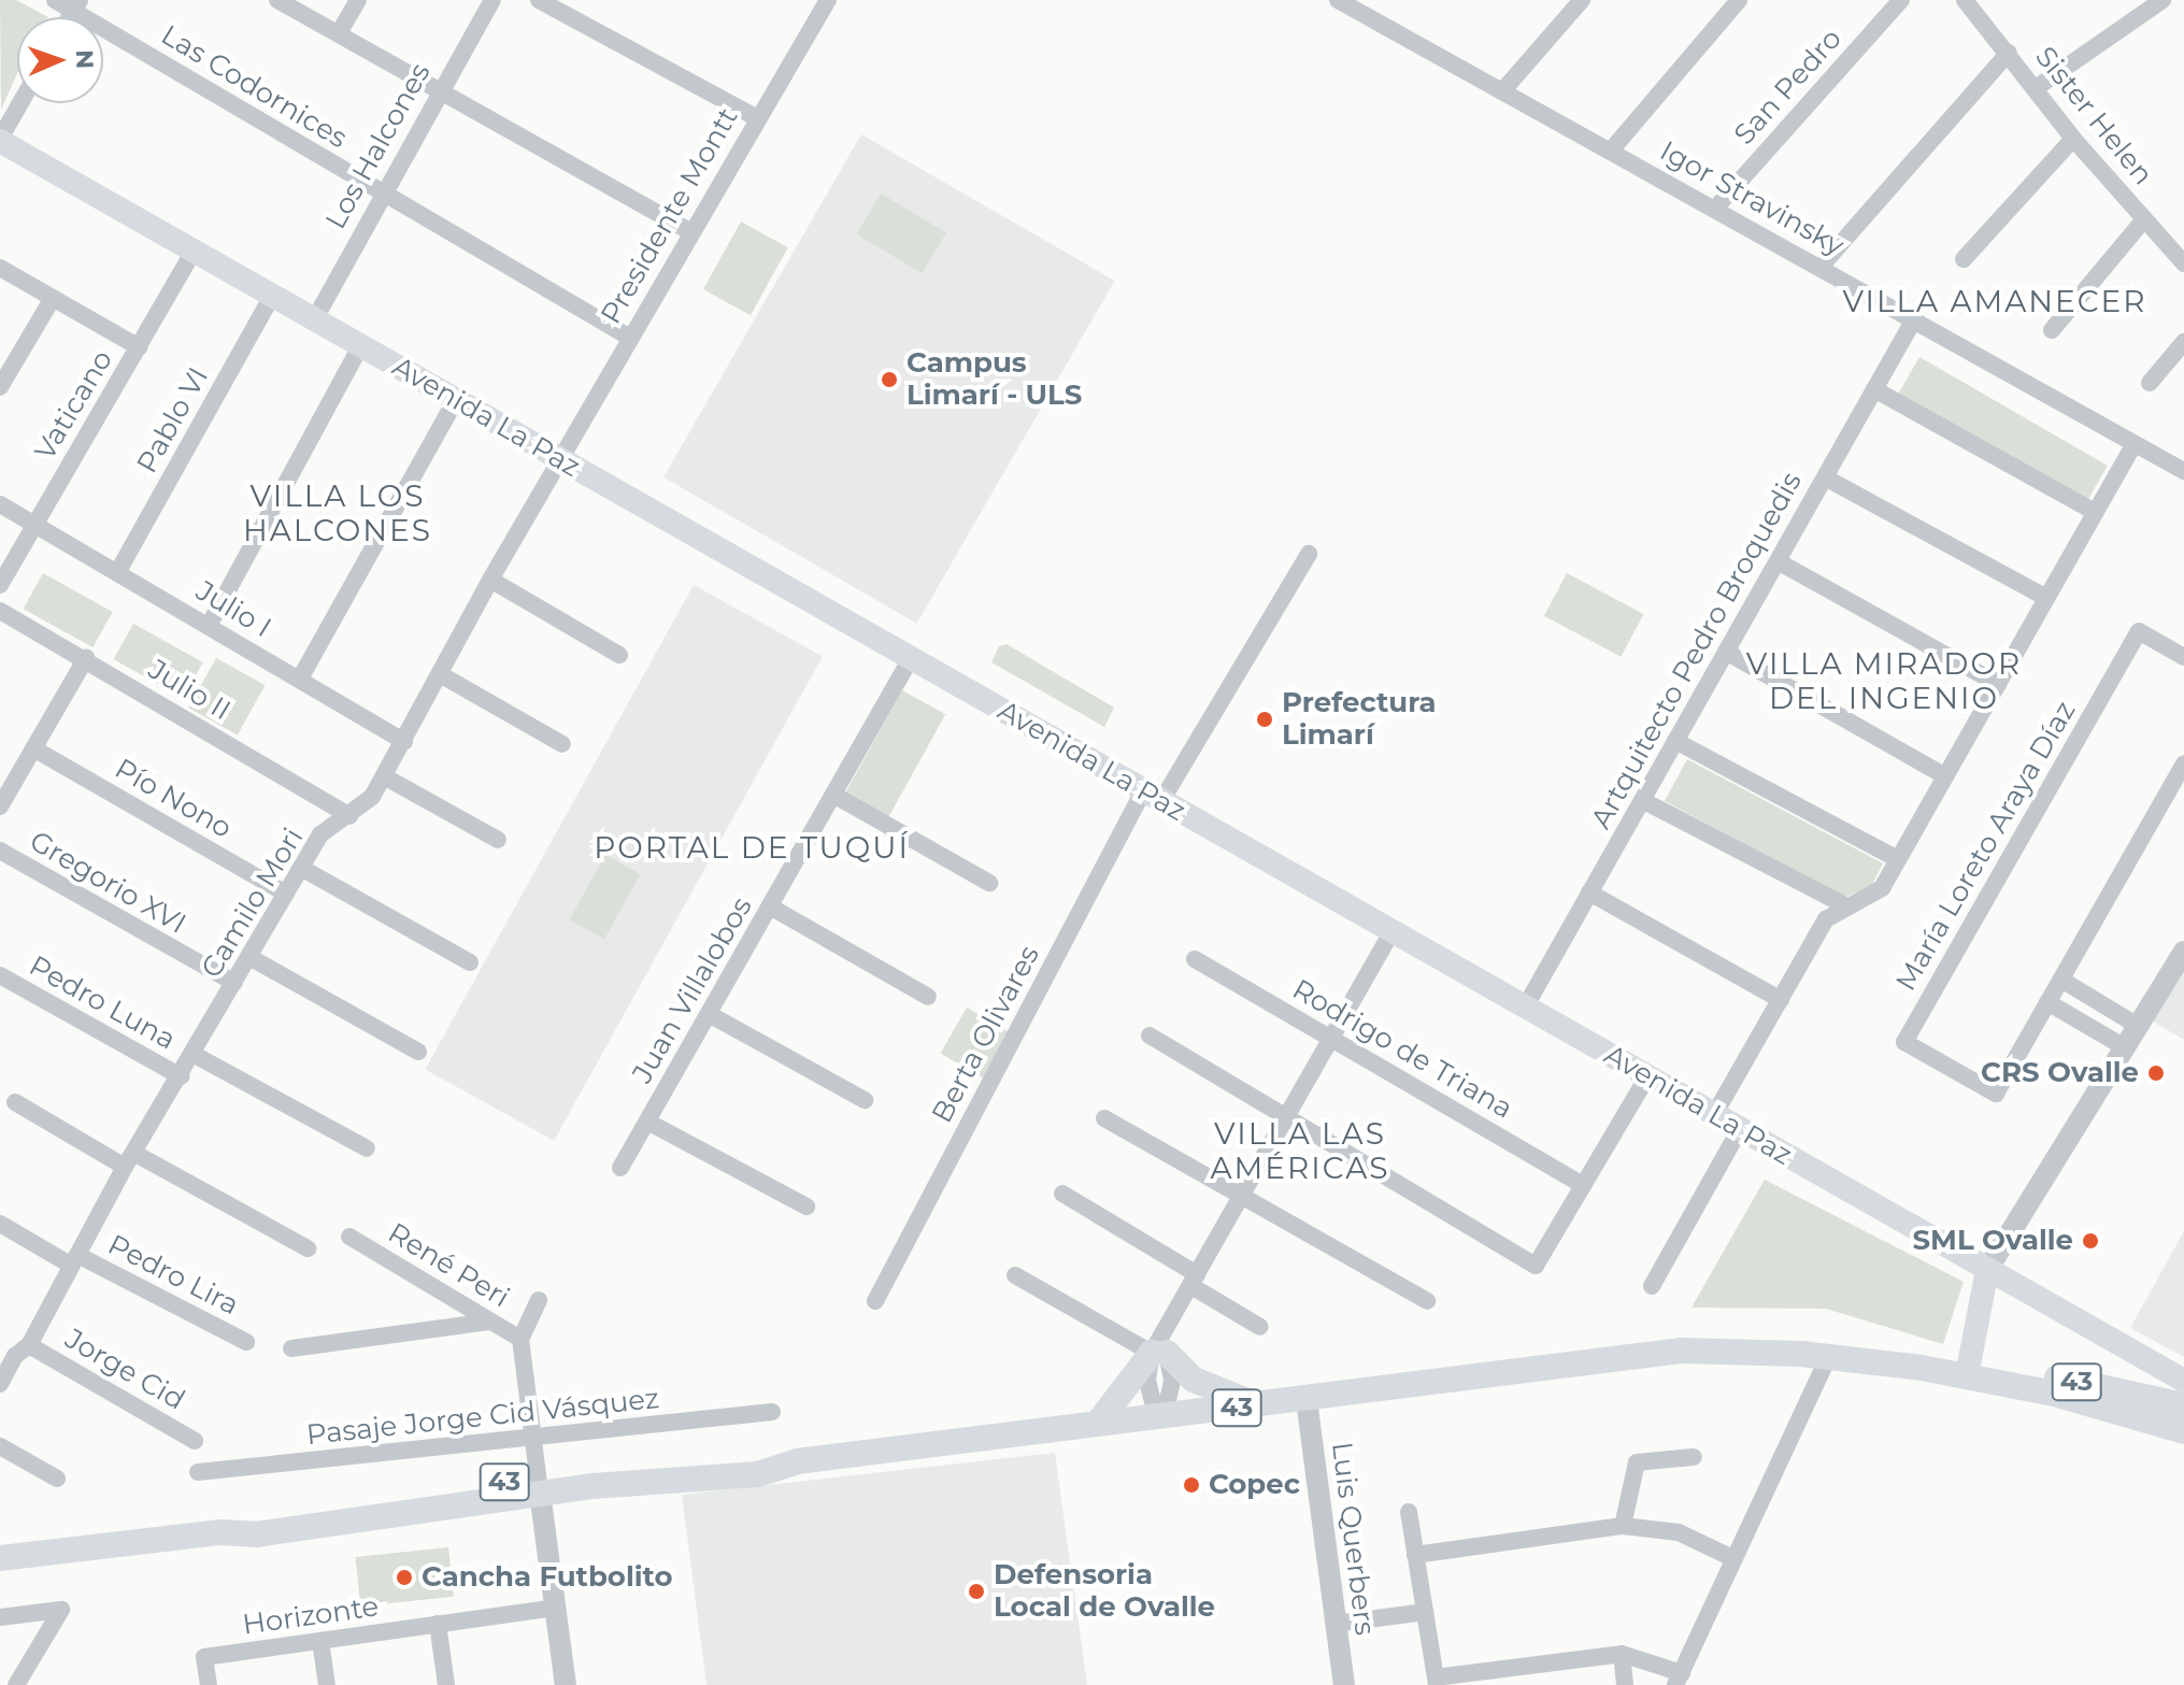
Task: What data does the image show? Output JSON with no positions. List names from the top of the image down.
{
  "streets": {
    "main road": ["Avenida La Paz", "43"],
    "street": [
      "Las Codornices",
      "San Pedro",
      "Sister Helen",
      "Los Halcones",
      "Igor Stravinsky",
      "Presidente Montt",
      "Vaticano",
      "Pablo VI",
      "Julio I",
      "Artquitecto Pedro Broquedis",
      "Julio II",
      "Pío Nono",
      "María Loreto Araya Díaz",
      "Gregorio XVI",
      "Camilo Mori",
      "Juan Villalobos",
      "Pedro Luna",
      "Berta Olivares",
      "Rodrigo de Triana",
      "René Peri",
      "Pedro Lira",
      "Jorge Cid",
      "Pasaje Jorge Cid Vásquez",
      "Luis Querbers",
      "Horizonte"
    ]
  },
  "crossings": [
    ["Las Codornices", "Los Halcones"],
    ["Las Codornices", "Presidente Montt"],
    ["San Pedro", "Igor Stravinsky"],
    ["Los Halcones", "Avenida La Paz"],
    ["Igor Stravinsky", "Artquitecto Pedro Broquedis"],
    ["Presidente Montt", "Avenida La Paz"],
    ["Presidente Montt", "Camilo Mori"],
    ["Vaticano", "Avenida La Paz"],
    ["Vaticano", "Julio I"],
    ["Avenida La Paz", "Pablo VI"],
    ["Avenida La Paz", "Artquitecto Pedro Broquedis"],
    ["Avenida La Paz", "Camilo Mori"],
    ["Avenida La Paz", "Juan Villalobos"],
    ["Avenida La Paz", "Berta Olivares"],
    ["Pablo VI", "Julio I"],
    ["Julio I", "Camilo Mori"],
    ["Julio II", "Camilo Mori"],
    ["Pío Nono", "Camilo Mori"],
    ["Gregorio XVI", "Camilo Mori"],
    ["Camilo Mori", "Pedro Luna"],
    ["Camilo Mori", "Pedro Lira"],
    ["Camilo Mori", "Jorge Cid"],
    ["43", "Luis Querbers"]
  ],
  "districts": [
    "VILLA AMANECER",
    "VILLA LOS HALCONES",
    "VILLA MIRADOR DEL INGENIO",
    "PORTAL DE TUQUÍ",
    "VILLA LAS AMÉRICAS"
  ],
  "places": [
    "Campus Limarí - ULS",
    "Prefectura Limarí",
    "CRS Ovalle",
    "SML Ovalle",
    "Copec",
    "Cancha Futbolito",
    "Defensoria Local de Ovalle"
  ],
  "north": "right"
}
